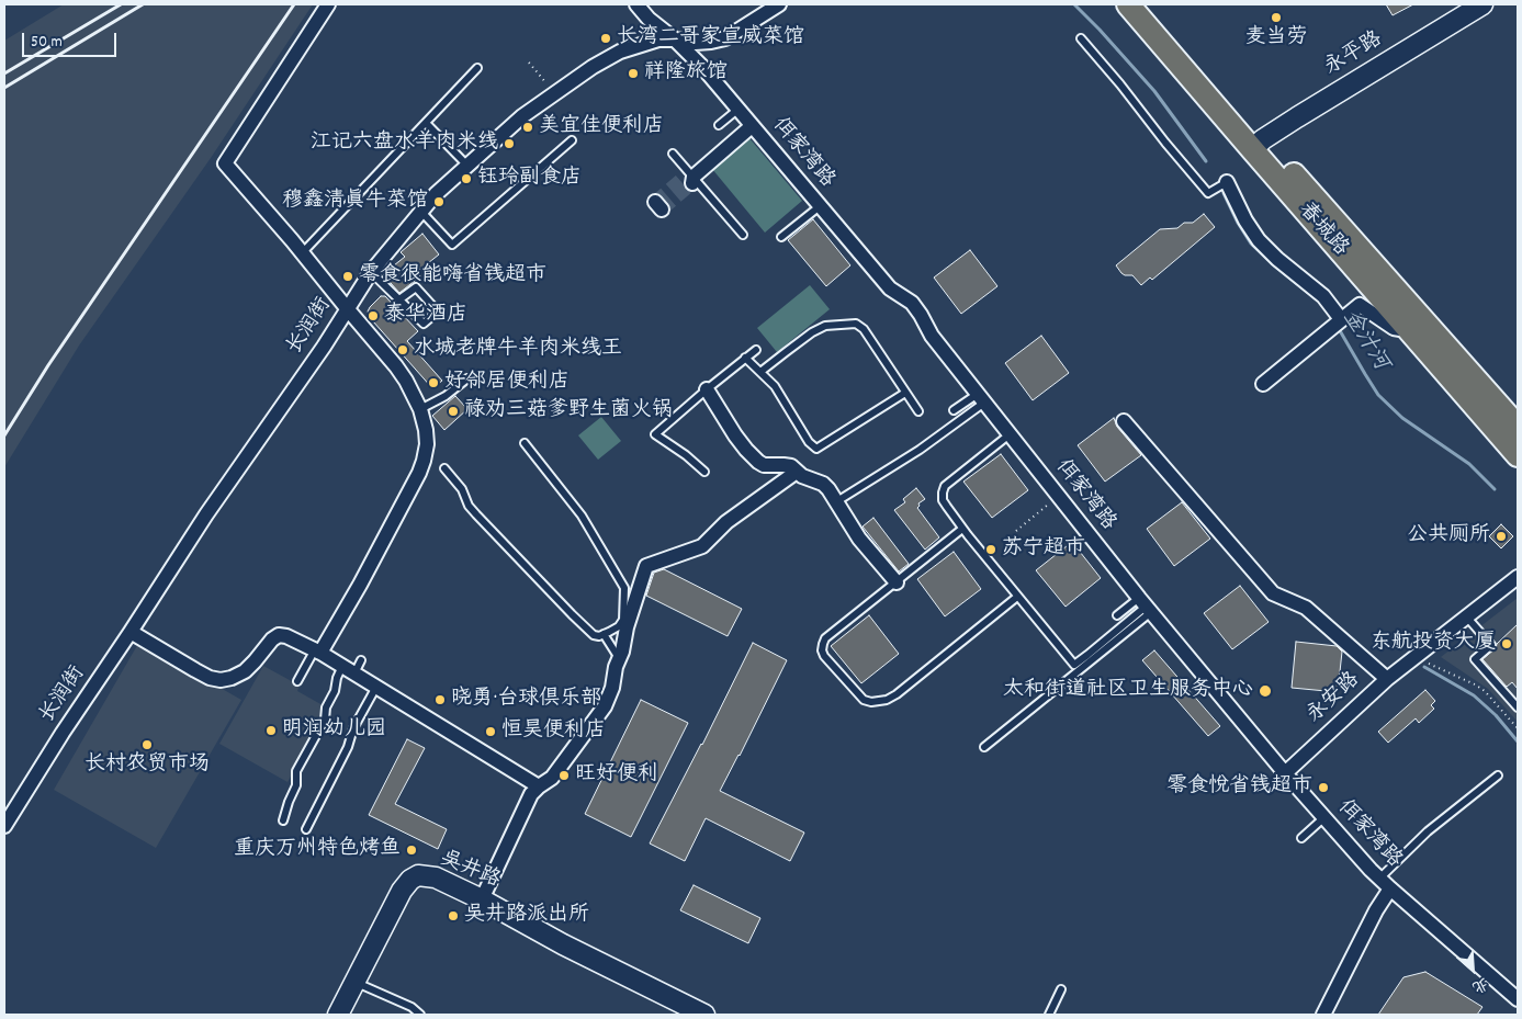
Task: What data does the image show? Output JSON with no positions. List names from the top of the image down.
{
  "streets": {
    "main road": ["春城路"],
    "street": [
      "永平路",
      "佴家湾路",
      "长润街",
      "永安路",
      "吴井路"
    ]
  },
  "crossings": [
    ["永平路", "春城路"],
    ["佴家湾路", "长润街"],
    ["佴家湾路", "永安路"]
  ],
  "water": ["金汁河"],
  "places": [
    "麦当劳",
    "长湾二哥家宣威菜馆",
    "祥隆旅馆",
    "美宜佳便利店",
    "江记六盘水羊肉米线",
    "钰玲副食店",
    "穆鑫清真牛菜馆",
    "零食很能嗨省钱超市",
    "泰华酒店",
    "水城老牌牛羊肉米线王",
    "好邻居便利店",
    "禄劝三菇爹野生菌火锅",
    "公共厕所",
    "苏宁超市",
    "东航投资大厦",
    "太和街道社区卫生服务中心",
    "晓勇·台球俱乐部",
    "明润幼儿园",
    "恒昊便利店",
    "长村农贸市场",
    "旺好便利",
    "零食悦省钱超市",
    "重庆万州特色烤鱼",
    "吴井路派出所"
  ],
  "scale_bar": "50 m",
  "north": "bottom right"
}
